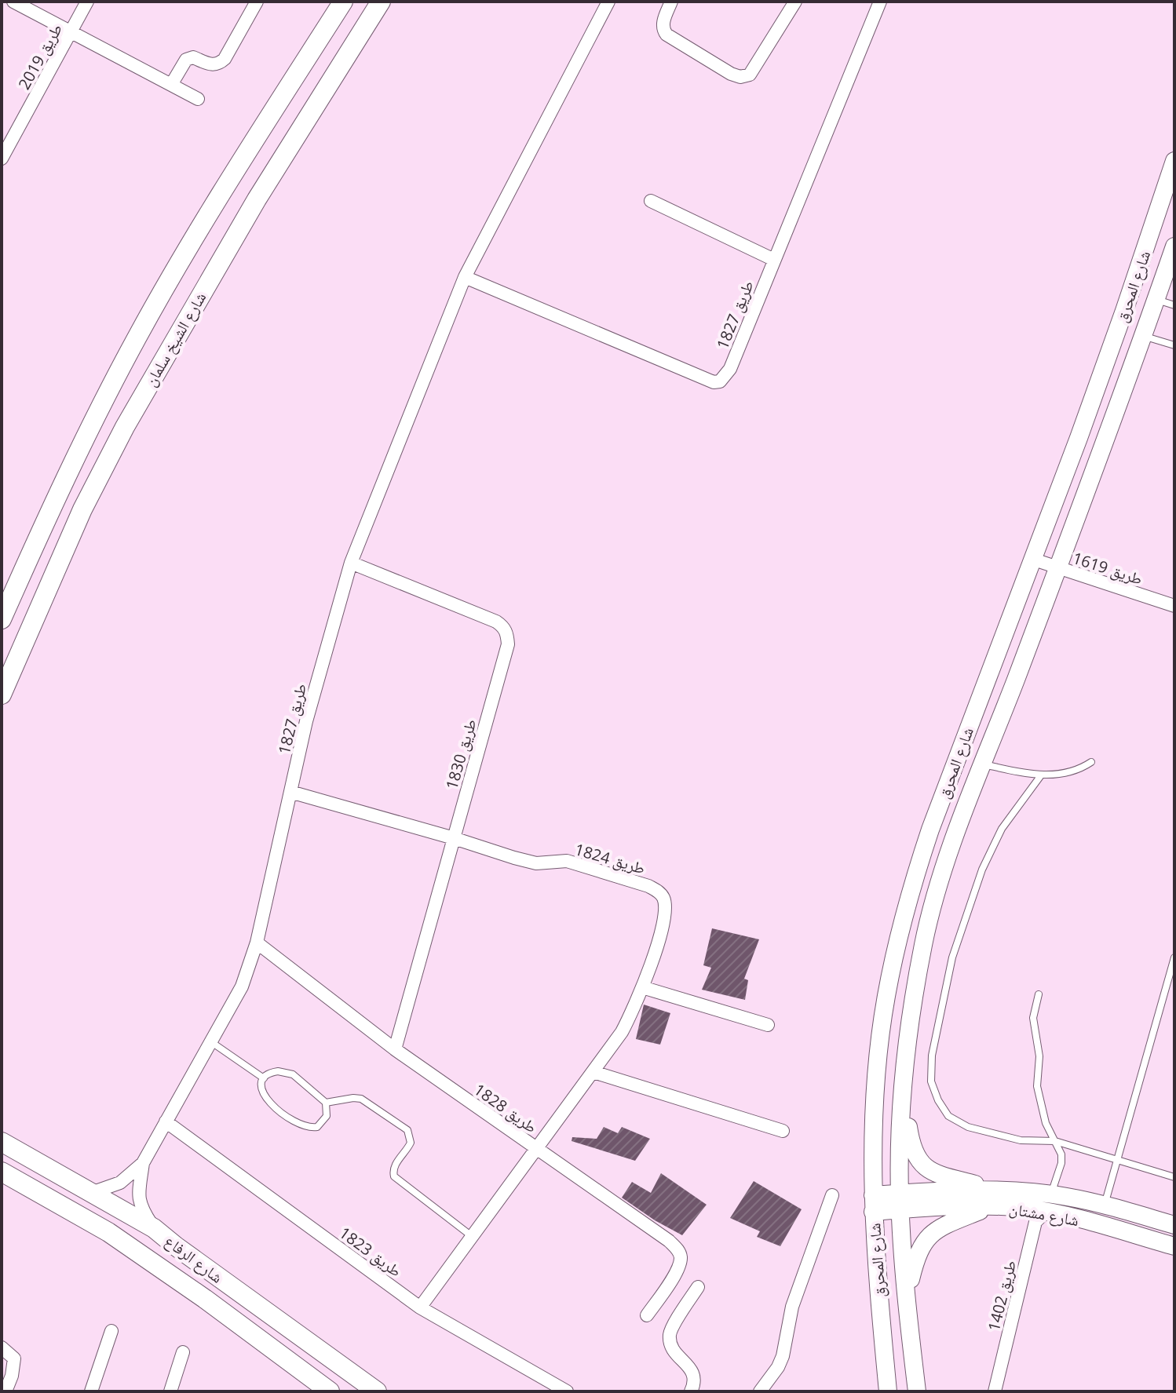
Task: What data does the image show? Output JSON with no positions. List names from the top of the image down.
{
  "streets": {
    "main road": [
      "شارع المحرق",
      "شارع الشيخ سلمان",
      "شارع مشتان",
      "شارع الرفاع"
    ],
    "street": [
      "طريق 2019",
      "طريق 1827",
      "طريق 1619",
      "طريق 1830",
      "طريق 1824",
      "طريق 1828",
      "طريق 1823",
      "طريق 1402"
    ]
  },
  "crossings": [
    ["شارع المحرق", "طريق 1619"],
    ["شارع المحرق", "شارع مشتان"],
    ["طريق 1827", "طريق 1830"],
    ["طريق 1827", "طريق 1828"],
    ["طريق 1827", "طريق 1823"],
    ["طريق 1827", "شارع الرفاع"],
    ["طريق 1830", "طريق 1824"],
    ["طريق 1830", "طريق 1828"],
    ["طريق 1824", "طريق 1828"],
    ["طريق 1824", "طريق 1823"],
    ["شارع مشتان", "طريق 1402"]
  ]
}
